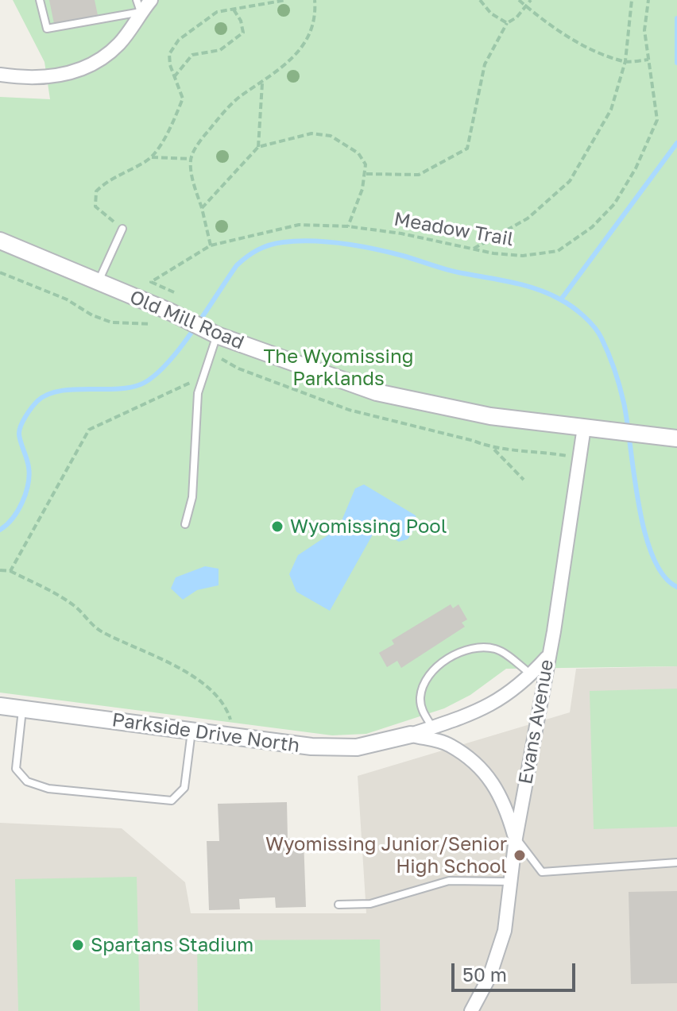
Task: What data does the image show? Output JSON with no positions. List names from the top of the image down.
{
  "streets": {
    "street": ["Old Mill Road", "Evans Avenue", "Parkside Drive North"],
    "path": ["Meadow Trail"]
  },
  "crossings": [
    ["Old Mill Road", "Evans Avenue"],
    ["Evans Avenue", "Parkside Drive North"]
  ],
  "parks": ["The Wyomissing Parklands"],
  "places": ["Wyomissing Pool", "Wyomissing Junior/Senior High School", "Spartans Stadium"],
  "scale_bar": "50 m"
}
